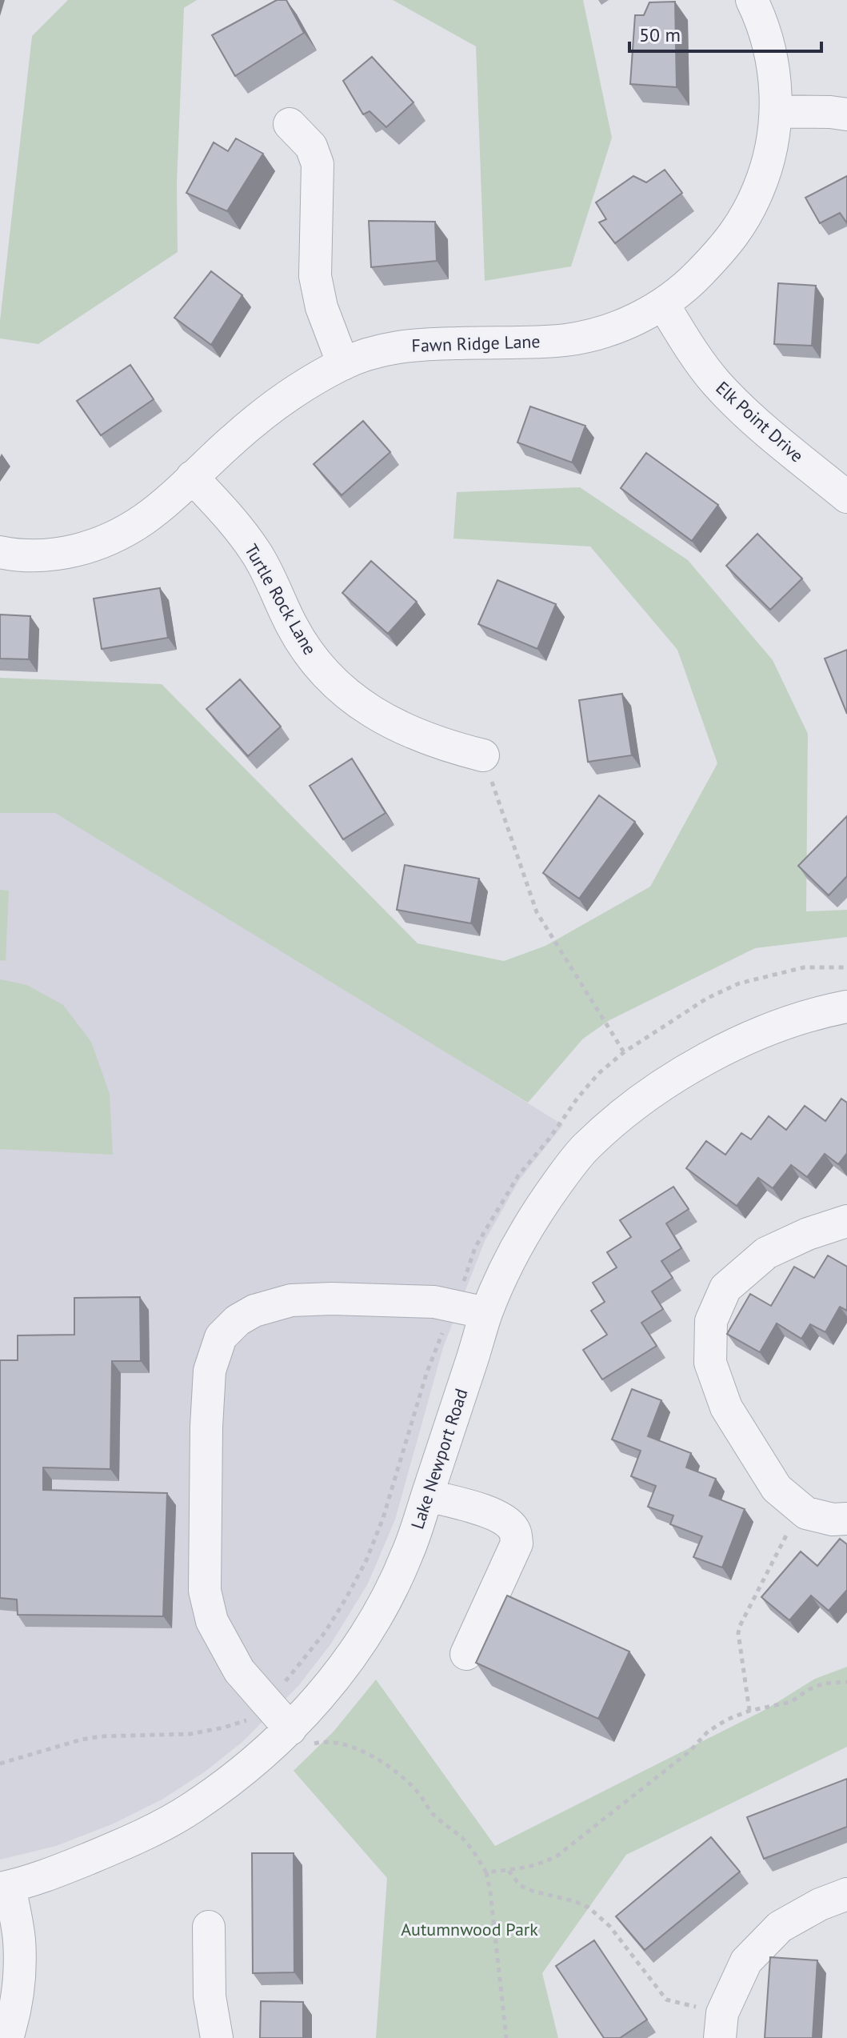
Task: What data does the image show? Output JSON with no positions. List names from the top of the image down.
{
  "streets": {
    "street": [
      "Fawn Ridge Lane",
      "Elk Point Drive",
      "Turtle Rock Lane",
      "Lake Newport Road"
    ]
  },
  "crossings": [
    ["Fawn Ridge Lane", "Elk Point Drive"],
    ["Fawn Ridge Lane", "Turtle Rock Lane"]
  ],
  "parks": ["Autumnwood Park"],
  "scale_bar": "50 m"
}
